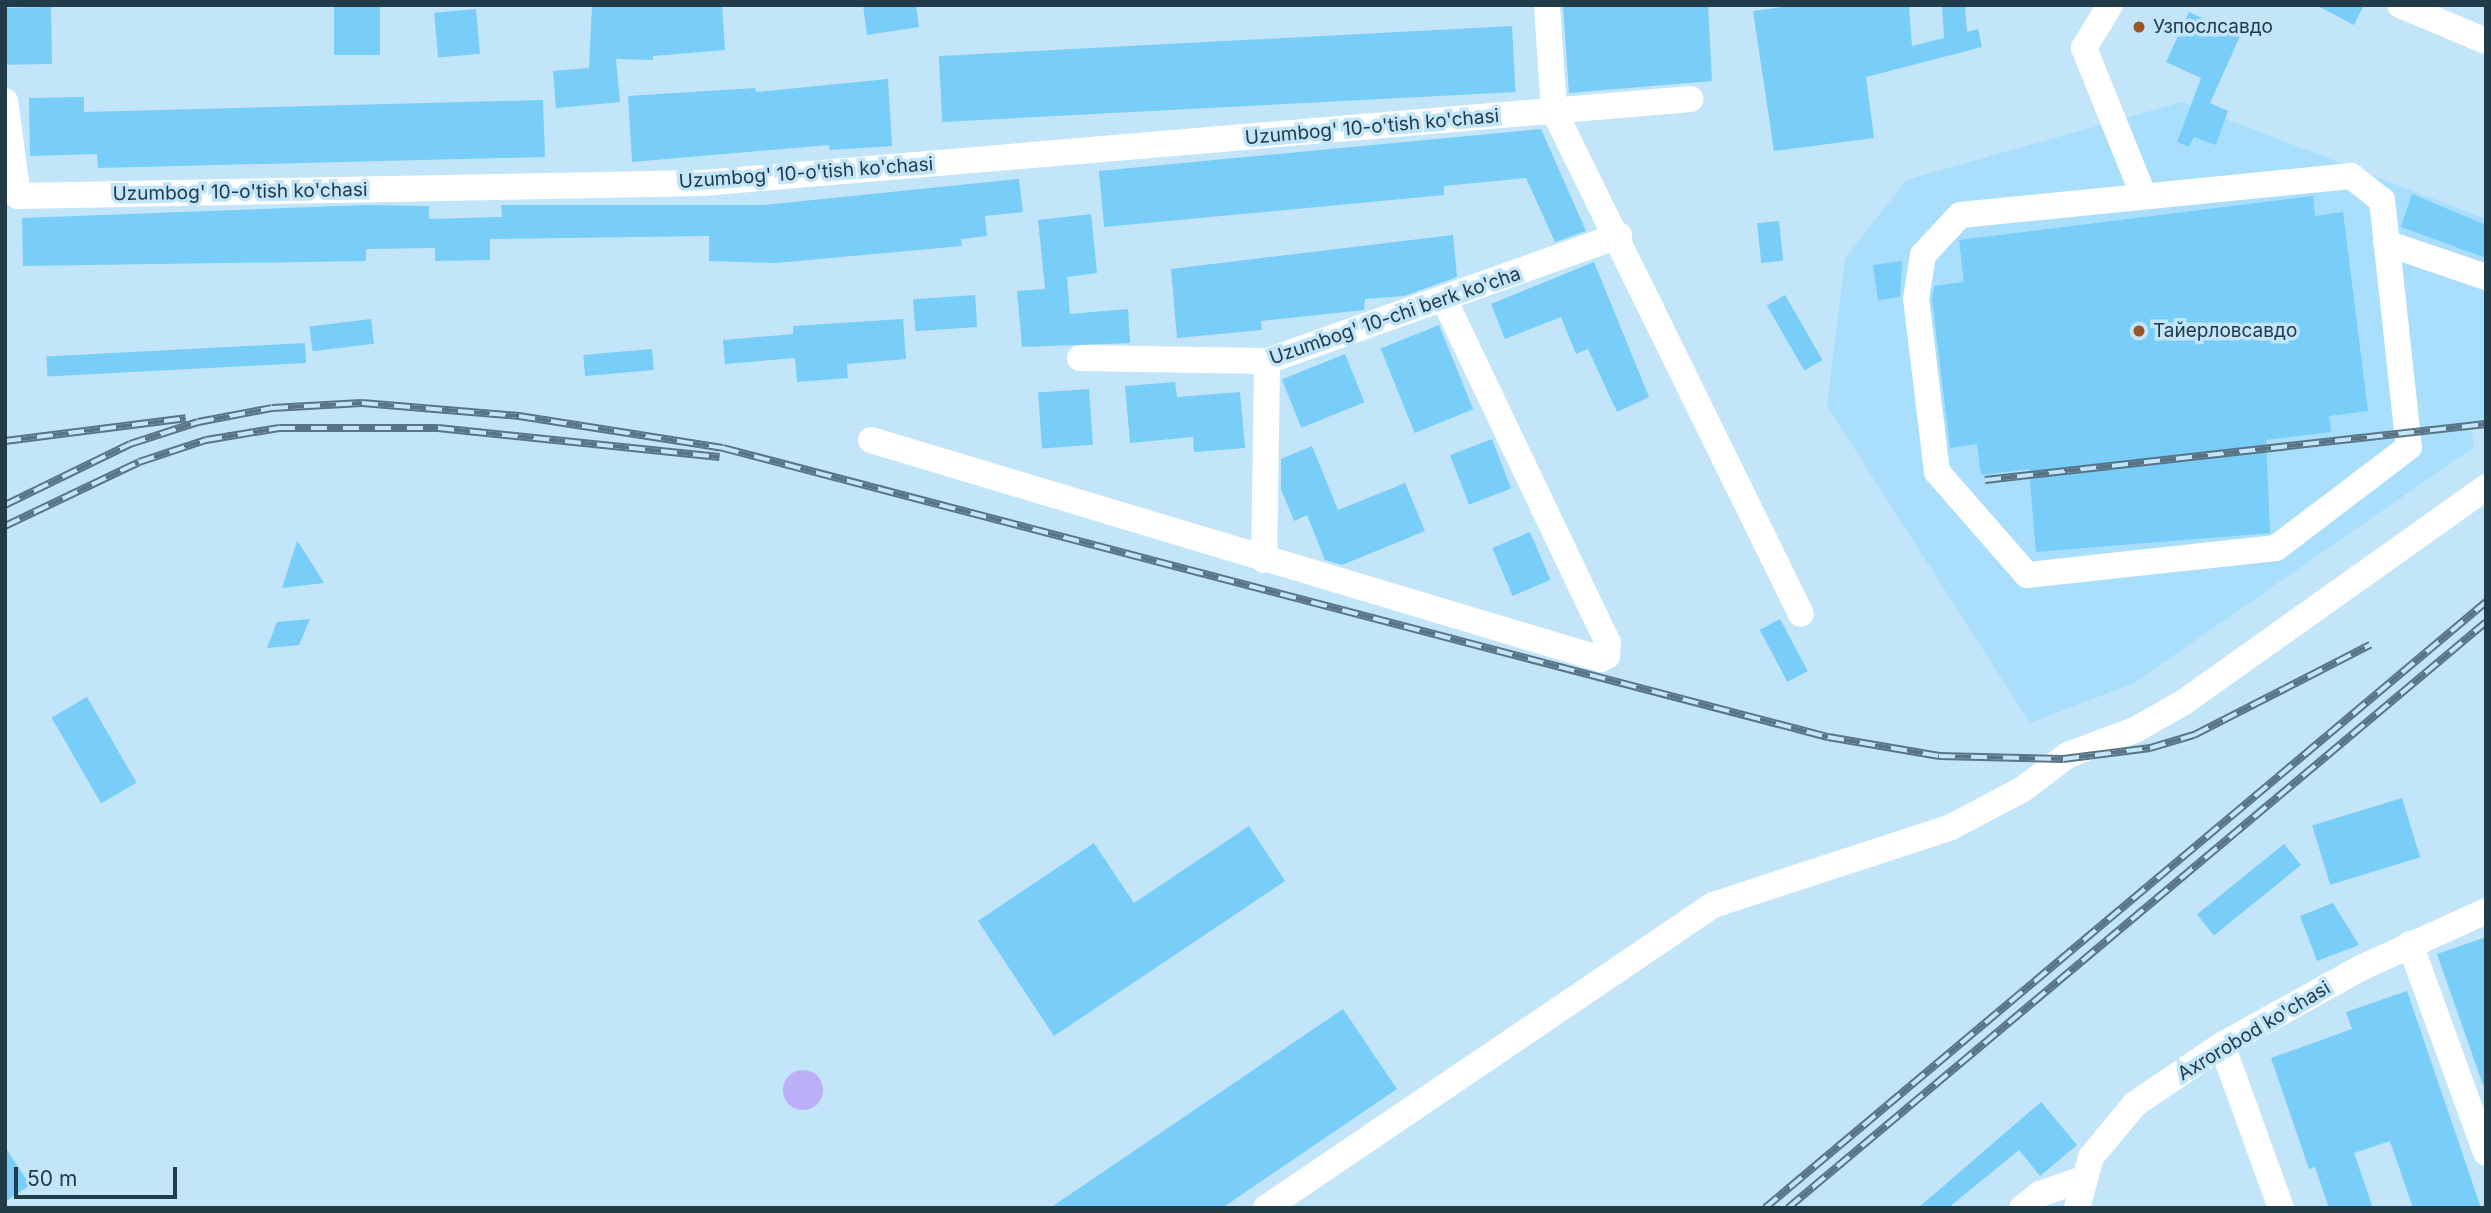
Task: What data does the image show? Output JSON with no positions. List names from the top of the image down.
{
  "streets": {
    "street": ["Uzumbog' 10-o'tish ko'chasi", "Uzumbog' 10-chi berk ko'cha", "Axrorobod ko'chasi"]
  },
  "places": ["Узпослсавдо", "Тайерловсавдо"],
  "scale_bar": "50 m"
}
